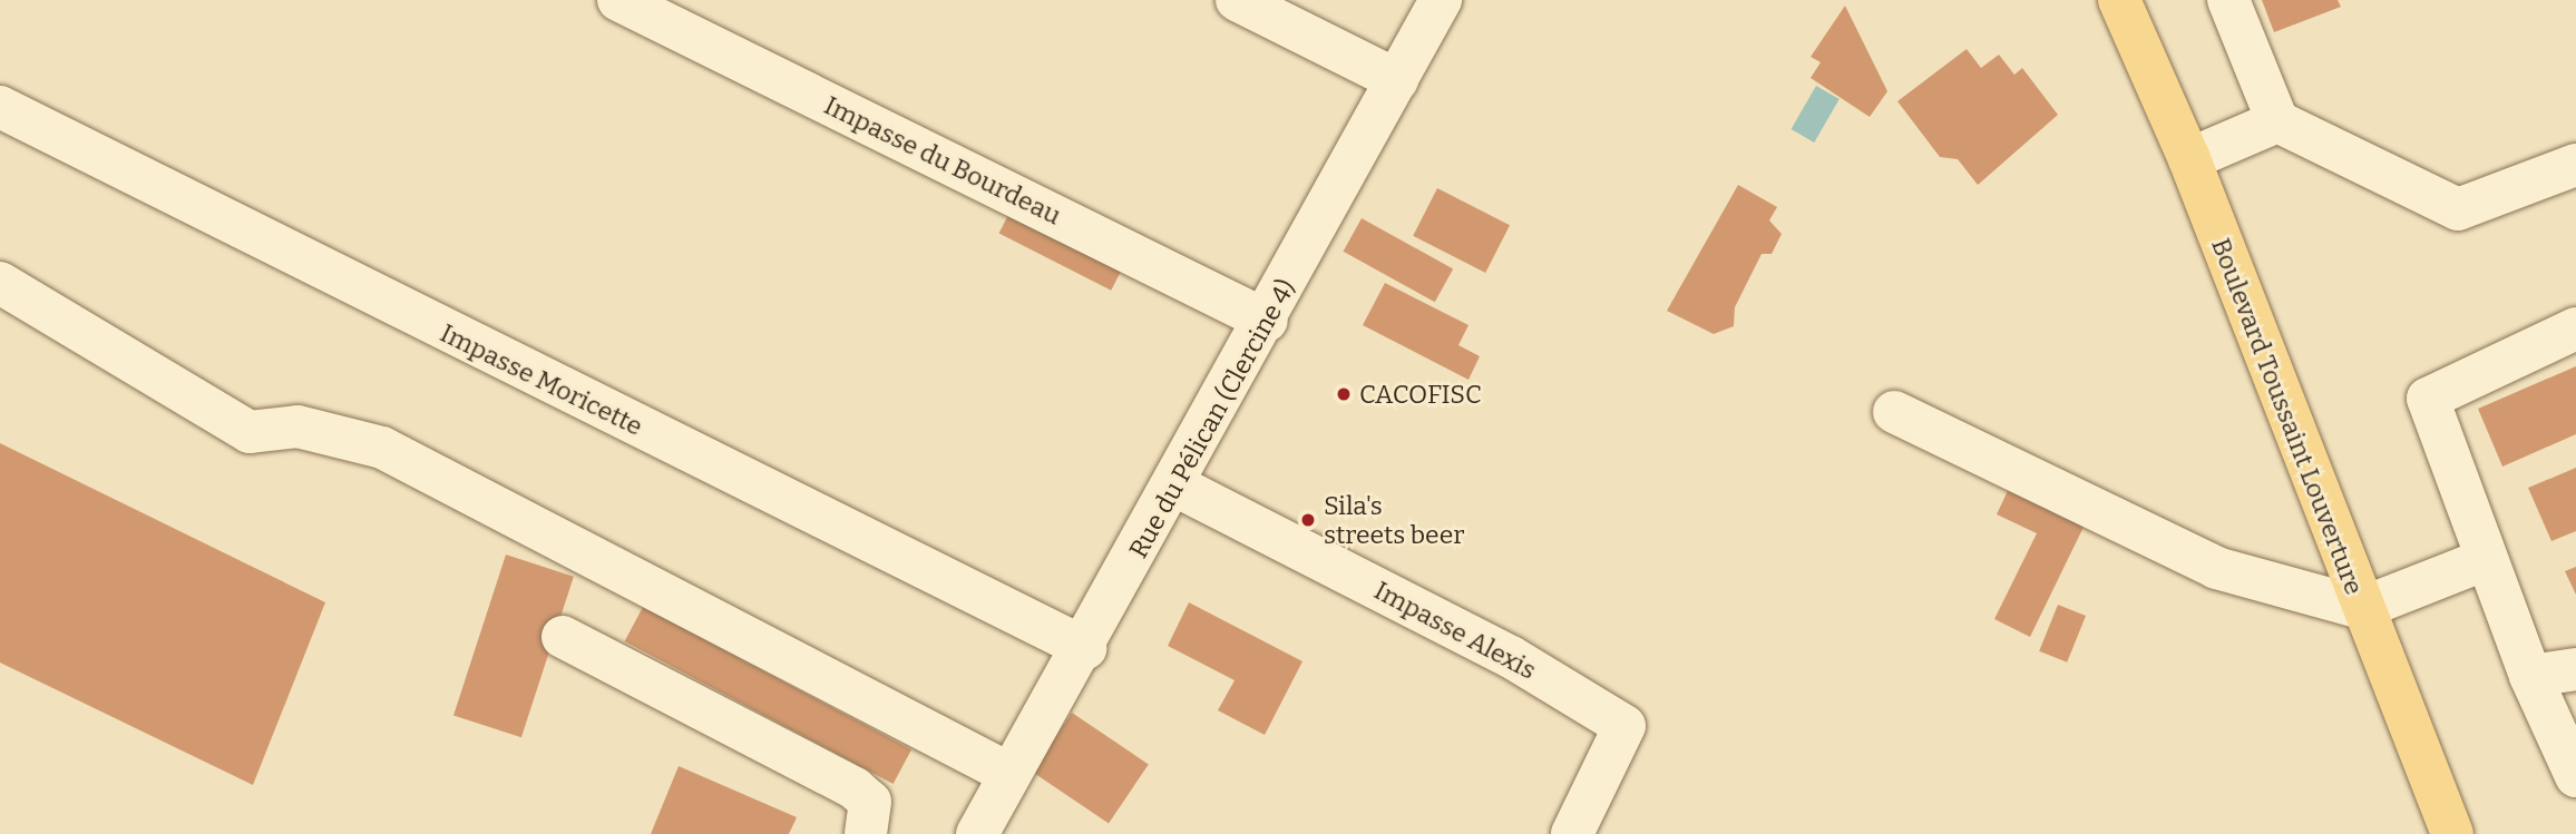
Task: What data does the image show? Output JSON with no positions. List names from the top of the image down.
{
  "streets": {
    "main road": ["Boulevard Toussaint Louverture"],
    "street": [
      "Impasse du Bourdeau",
      "Impasse Moricette",
      "Rue du Pélican (Clercine 4)",
      "Impasse Alexis"
    ]
  },
  "crossings": [
    ["Impasse du Bourdeau", "Rue du Pélican (Clercine 4)"],
    ["Impasse Moricette", "Rue du Pélican (Clercine 4)"],
    ["Rue du Pélican (Clercine 4)", "Impasse Alexis"]
  ],
  "places": ["CACOFISC", "Sila's streets beer"]
}
